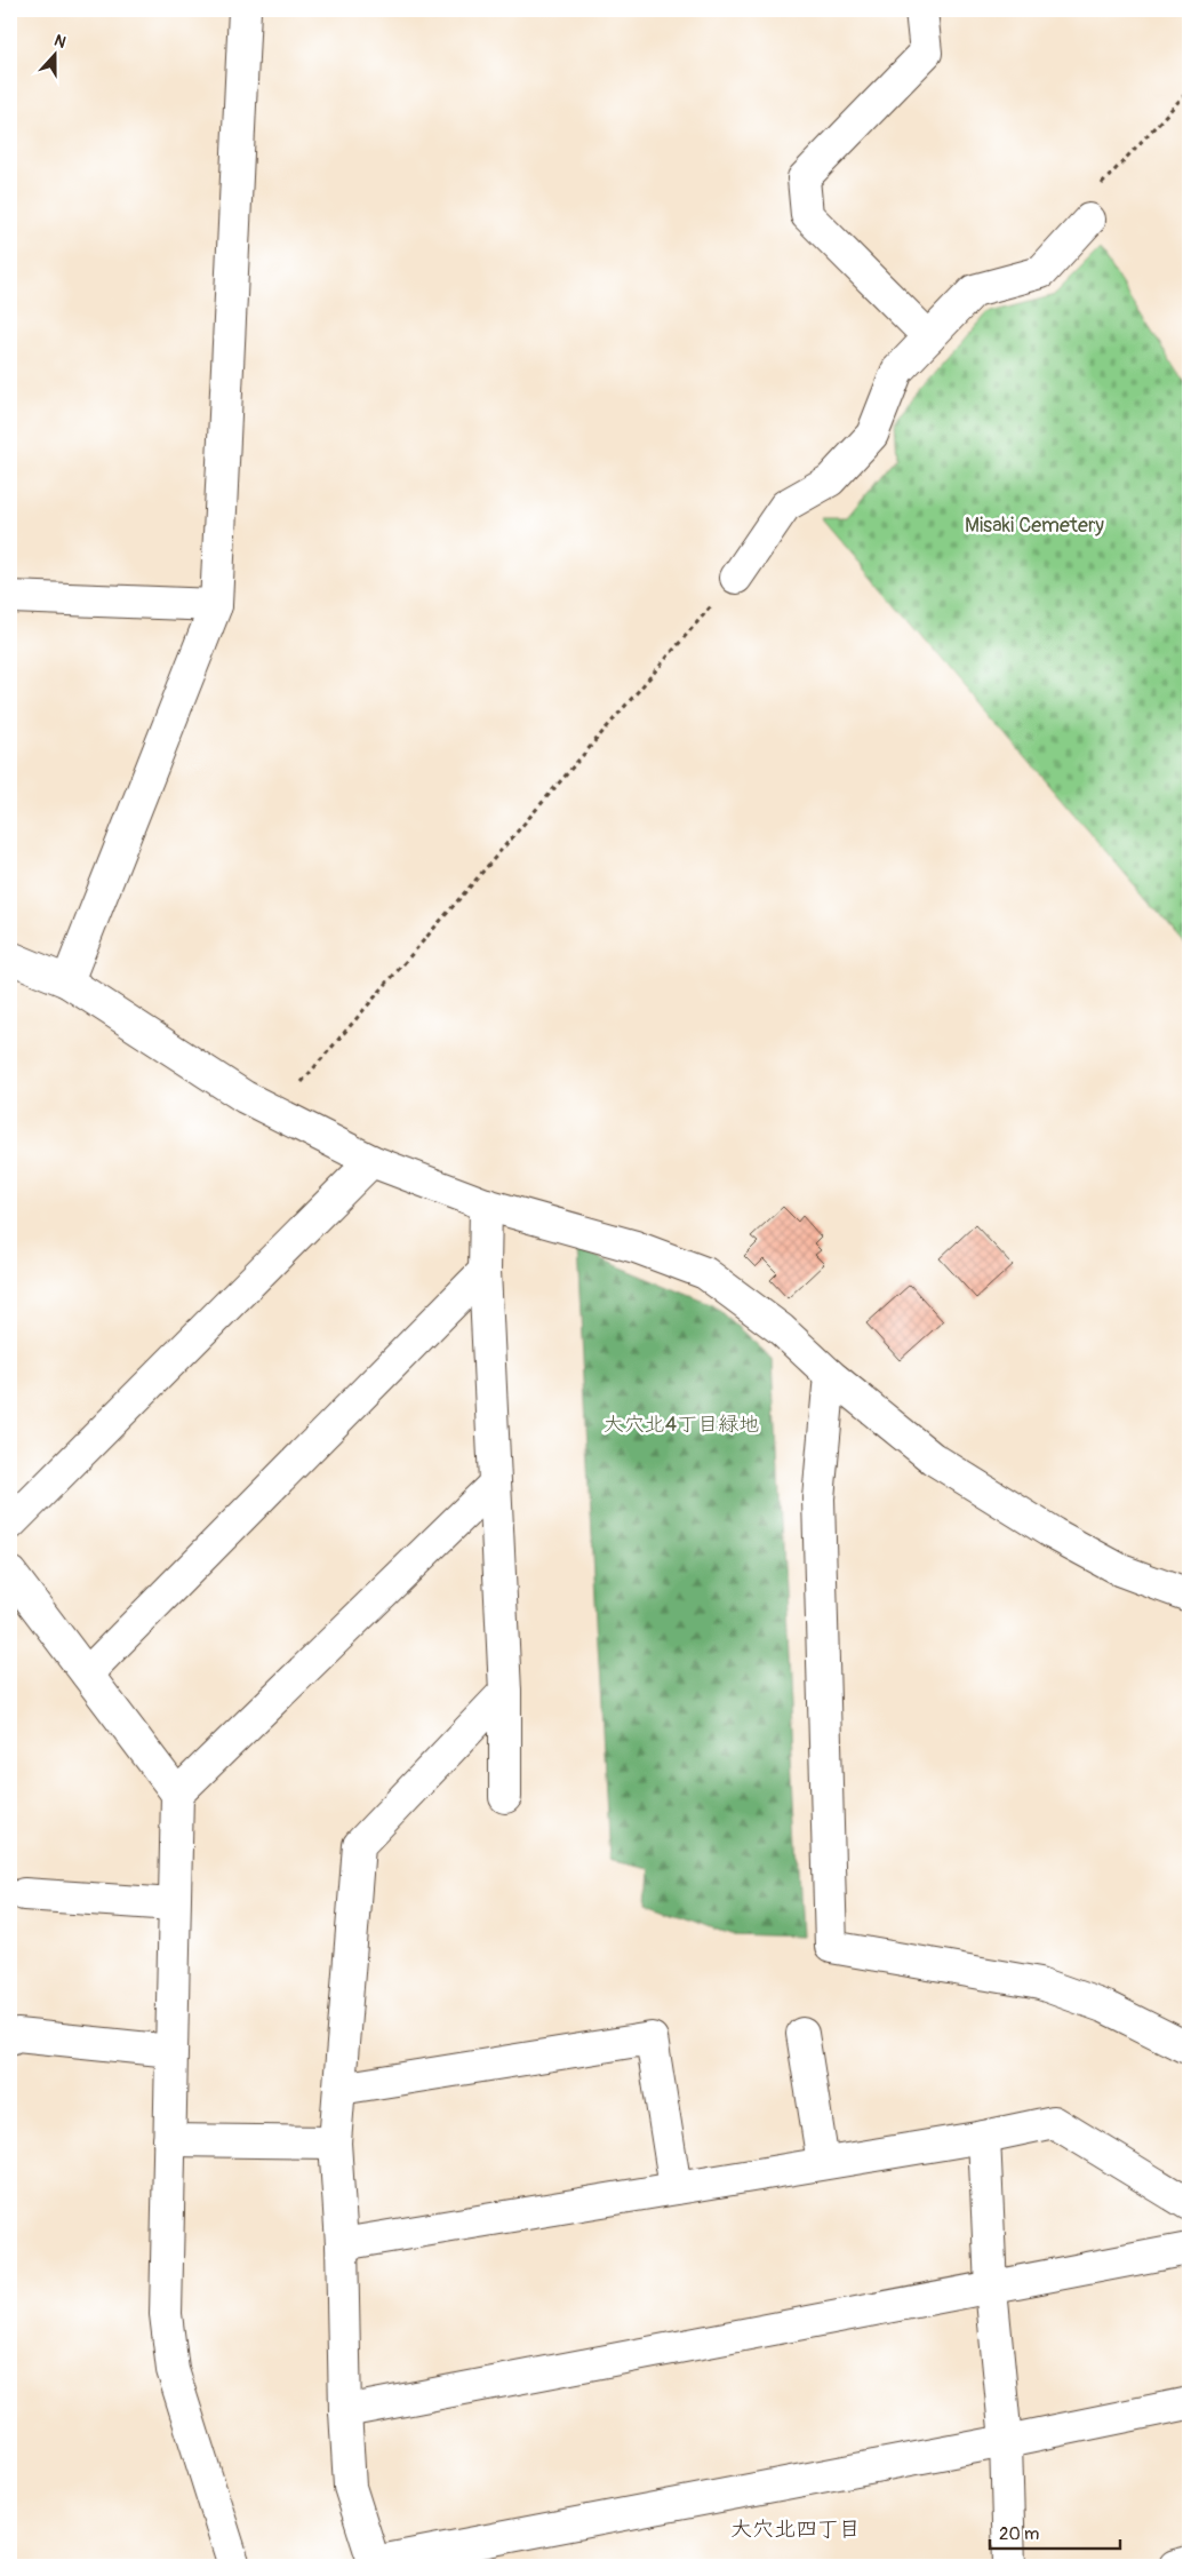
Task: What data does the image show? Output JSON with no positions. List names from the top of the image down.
{
  "districts": ["大穴北四丁目"],
  "parks": ["Misaki Cemetery", "大穴北4丁目緑地"],
  "scale_bar": "20 m",
  "north": "top"
}
